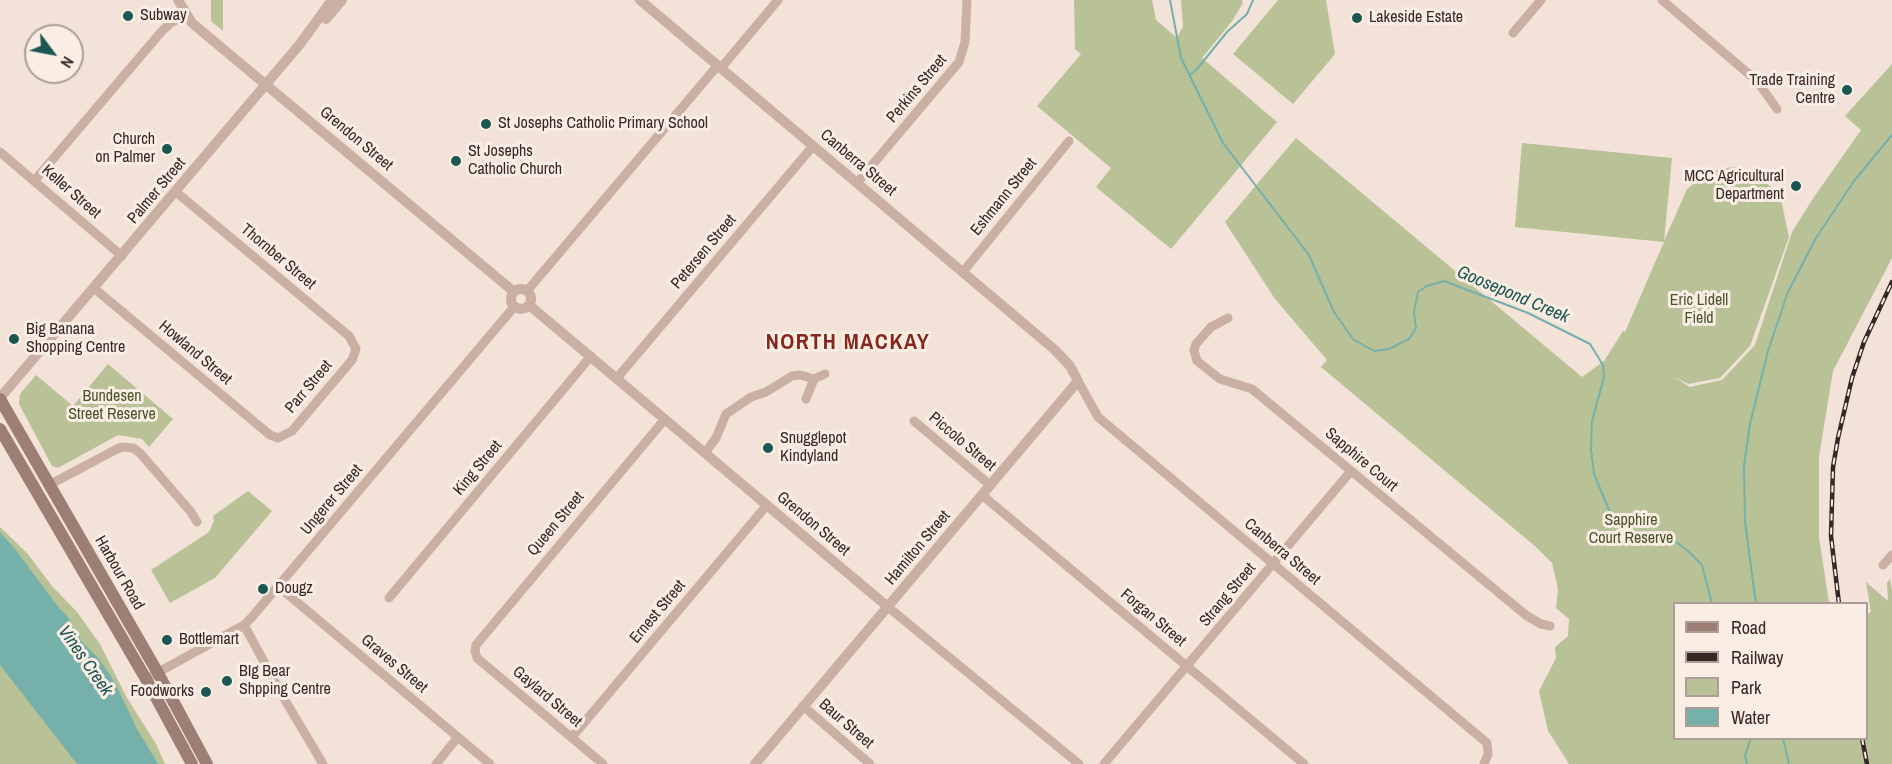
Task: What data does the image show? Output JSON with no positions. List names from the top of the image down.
{
  "streets": {
    "main road": ["Harbour Road"],
    "street": [
      "Perkins Street",
      "Grendon Street",
      "Canberra Street",
      "Palmer Street",
      "Keller Street",
      "Eshmann Street",
      "Petersen Street",
      "Thornber Street",
      "Howland Street",
      "Parr Street",
      "Piccolo Street",
      "Sapphire Court",
      "King Street",
      "Ungerer Street",
      "Queen Street",
      "Hamilton Street",
      "Strang Street",
      "Ernest Street",
      "Forgan Street",
      "Graves Street",
      "Gaylard Street",
      "Baur Street"
    ]
  },
  "crossings": [
    ["Perkins Street", "Canberra Street"],
    ["Grendon Street", "Palmer Street"],
    ["Grendon Street", "Petersen Street"],
    ["Grendon Street", "King Street"],
    ["Grendon Street", "Ungerer Street"],
    ["Grendon Street", "Queen Street"],
    ["Grendon Street", "Hamilton Street"],
    ["Grendon Street", "Ernest Street"],
    ["Canberra Street", "Eshmann Street"],
    ["Canberra Street", "Petersen Street"],
    ["Canberra Street", "Hamilton Street"],
    ["Canberra Street", "Strang Street"],
    ["Palmer Street", "Keller Street"],
    ["Palmer Street", "Thornber Street"],
    ["Palmer Street", "Howland Street"],
    ["Palmer Street", "Harbour Road"],
    ["Thornber Street", "Parr Street"],
    ["Howland Street", "Parr Street"],
    ["Piccolo Street", "Hamilton Street"],
    ["Sapphire Court", "Strang Street"],
    ["Ungerer Street", "Harbour Road"],
    ["Ungerer Street", "Graves Street"],
    ["Queen Street", "Gaylard Street"],
    ["Hamilton Street", "Forgan Street"],
    ["Hamilton Street", "Baur Street"],
    ["Strang Street", "Forgan Street"],
    ["Ernest Street", "Gaylard Street"]
  ],
  "districts": ["NORTH MACKAY"],
  "water": ["Goosepond Creek", "Vines Creek"],
  "parks": ["Eric Lidell Field", "Bundesen Street Reserve", "Sapphire Court Reserve"],
  "places": [
    "Subway",
    "Lakeside Estate",
    "Trade Training Centre",
    "St Josephs Catholic Primary School",
    "Church on Palmer",
    "St Josephs Catholic Church",
    "MCC Agricultural Department",
    "Big Banana Shopping Centre",
    "Snugglepot Kindyland",
    "Dougz",
    "Bottlemart",
    "BIg Bear Shpping Centre",
    "Foodworks"
  ],
  "legend": [
    "Road",
    "Railway",
    "Park",
    "Water"
  ],
  "north": "bottom right"
}
